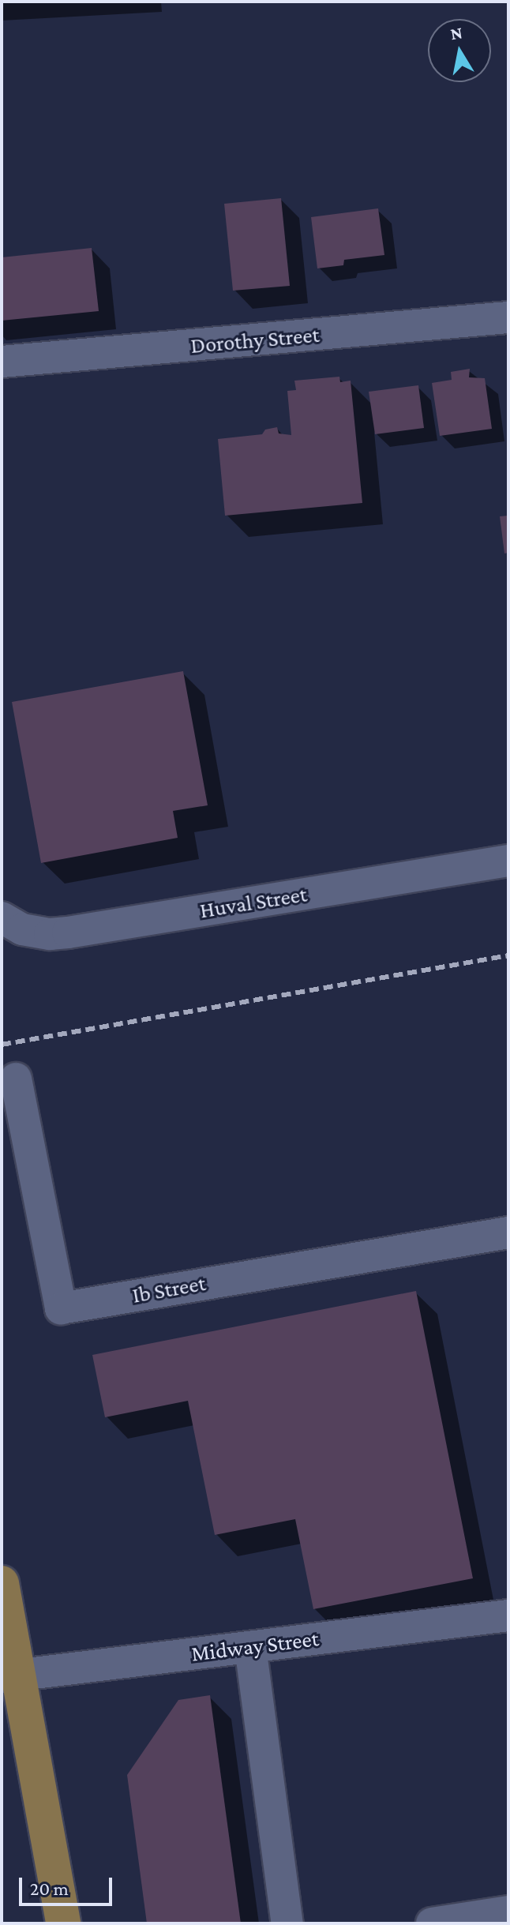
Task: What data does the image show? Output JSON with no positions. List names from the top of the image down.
{
  "streets": {
    "street": [
      "Dorothy Street",
      "Huval Street",
      "Ib Street",
      "Midway Street"
    ]
  },
  "scale_bar": "20 m",
  "north": "top"
}
